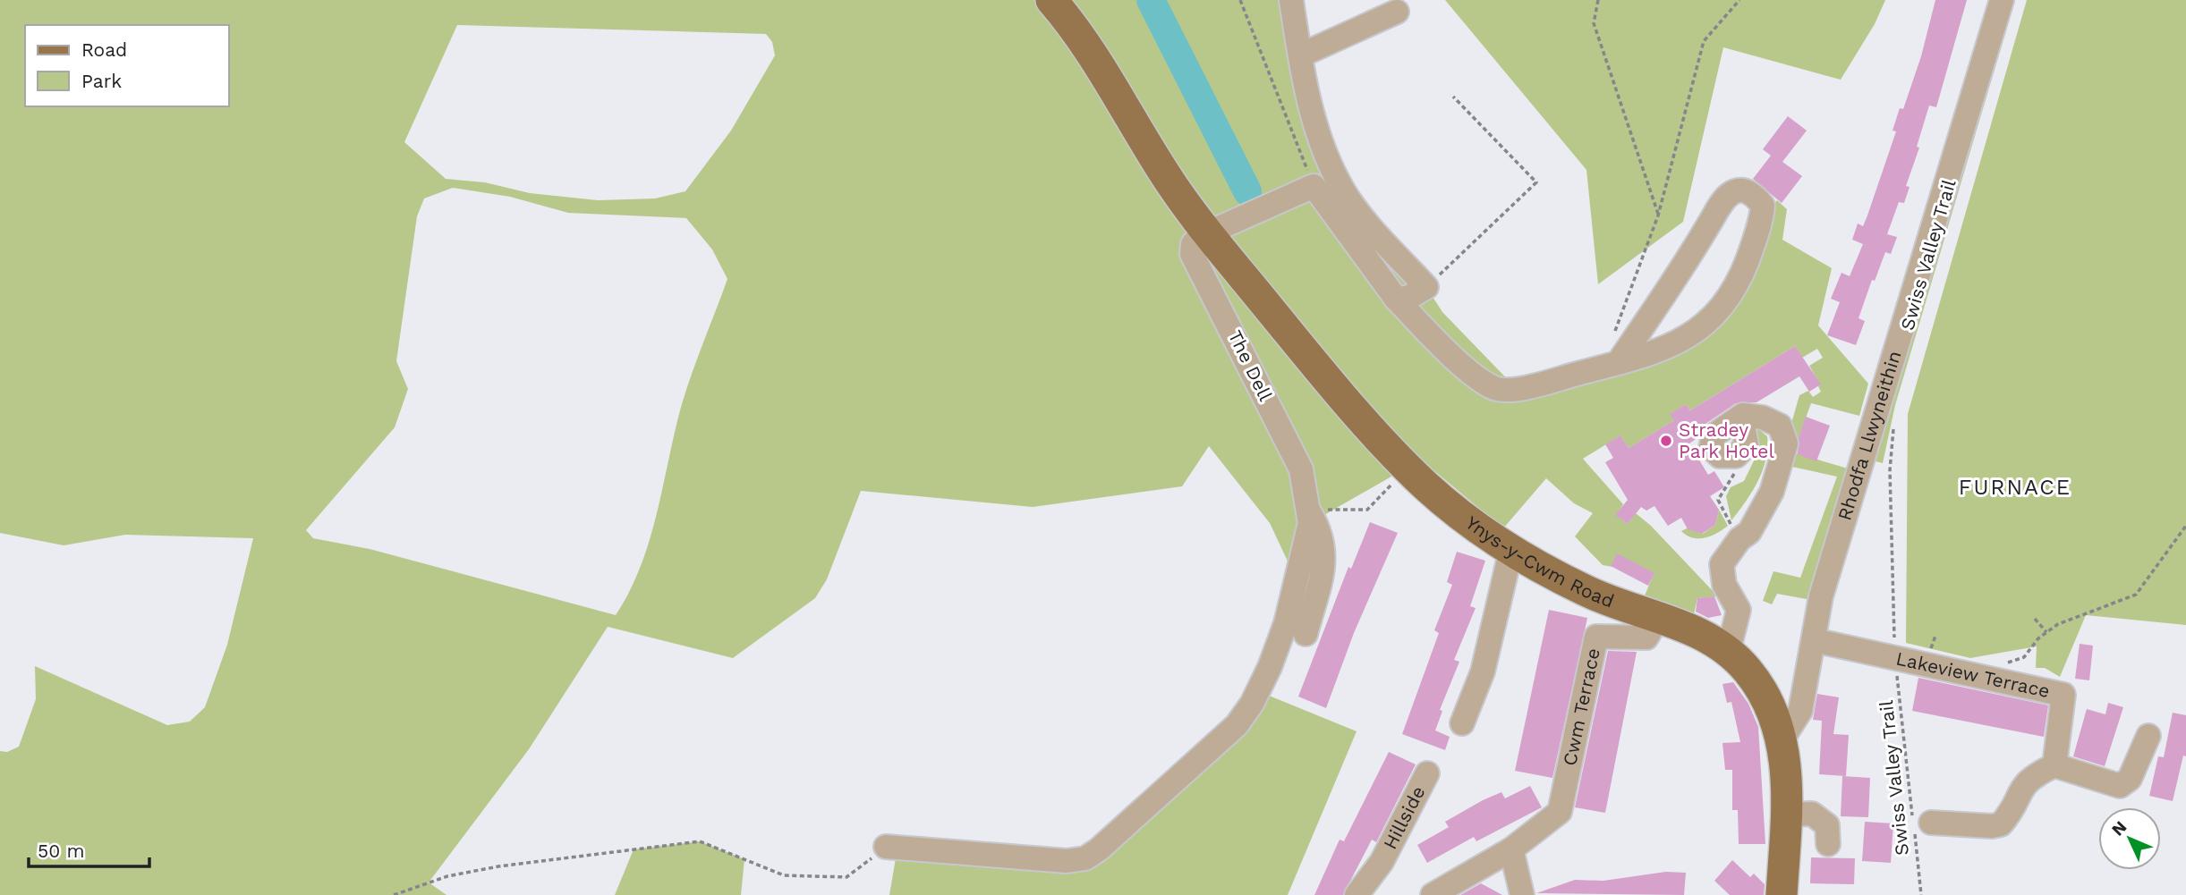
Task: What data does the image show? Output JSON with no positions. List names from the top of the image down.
{
  "streets": {
    "main road": ["Ynys-y-Cwm Road"],
    "street": [
      "The Dell",
      "Rhodfa Llwyneithin",
      "Lakeview Terrace",
      "Cwm Terrace",
      "Hillside"
    ],
    "path": ["Swiss Valley Trail"]
  },
  "crossings": [
    ["Swiss Valley Trail", "Lakeview Terrace"],
    ["The Dell", "Ynys-y-Cwm Road"],
    ["Rhodfa Llwyneithin", "Ynys-y-Cwm Road"],
    ["Rhodfa Llwyneithin", "Lakeview Terrace"],
    ["Ynys-y-Cwm Road", "Cwm Terrace"]
  ],
  "districts": ["FURNACE"],
  "places": ["Stradey Park Hotel"],
  "legend": ["Road", "Park"],
  "scale_bar": "50 m",
  "north": "top left"
}
